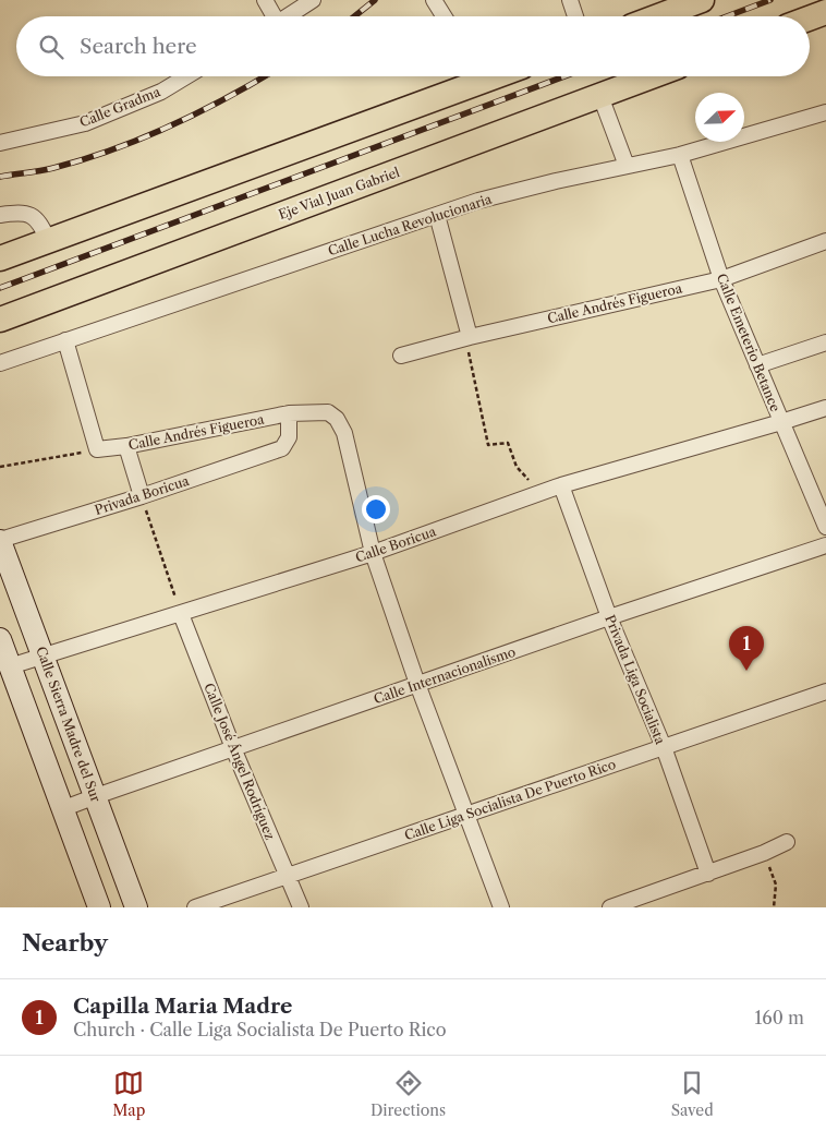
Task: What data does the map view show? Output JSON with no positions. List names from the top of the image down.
{
  "streets": {
    "main road": ["Eje Vial Juan Gabriel"],
    "street": [
      "Calle Gradma",
      "Calle Lucha Revolucionaria",
      "Calle Andrés Figueroa",
      "Calle Emeterio Betance",
      "Privada Boricua",
      "Calle Boricua",
      "Calle Internacionalismo",
      "Privada Liga Socialista",
      "Calle Sierra Madre del Sur",
      "Calle José Ángel Rodríguez",
      "Calle Liga Socialista De Puerto Rico"
    ]
  },
  "crossings": [
    ["Calle Lucha Revolucionaria", "Calle Andrés Figueroa"],
    ["Calle Lucha Revolucionaria", "Calle Emeterio Betance"],
    ["Calle Andrés Figueroa", "Calle Emeterio Betance"],
    ["Calle Andrés Figueroa", "Privada Boricua"],
    ["Calle Andrés Figueroa", "Calle Boricua"],
    ["Calle Emeterio Betance", "Calle Boricua"],
    ["Privada Boricua", "Calle Sierra Madre del Sur"],
    ["Calle Boricua", "Privada Liga Socialista"],
    ["Calle Boricua", "Calle Sierra Madre del Sur"],
    ["Calle Boricua", "Calle José Ángel Rodríguez"],
    ["Calle Internacionalismo", "Privada Liga Socialista"],
    ["Calle Internacionalismo", "Calle Sierra Madre del Sur"],
    ["Calle Internacionalismo", "Calle José Ángel Rodríguez"],
    ["Privada Liga Socialista", "Calle Liga Socialista De Puerto Rico"],
    ["Calle José Ángel Rodríguez", "Calle Liga Socialista De Puerto Rico"]
  ],
  "north": "top right",
  "page": {
    "search": "Search here",
    "pins": "1",
    "heading": "Nearby",
    "list": [
      {
        "mark": "1",
        "name": "Capilla Maria Madre",
        "note": "Church · Calle Liga Socialista De Puerto Rico",
        "value": "160 m"
      }
    ],
    "nav": ["Map", "Directions", "Saved"]
  }
}
